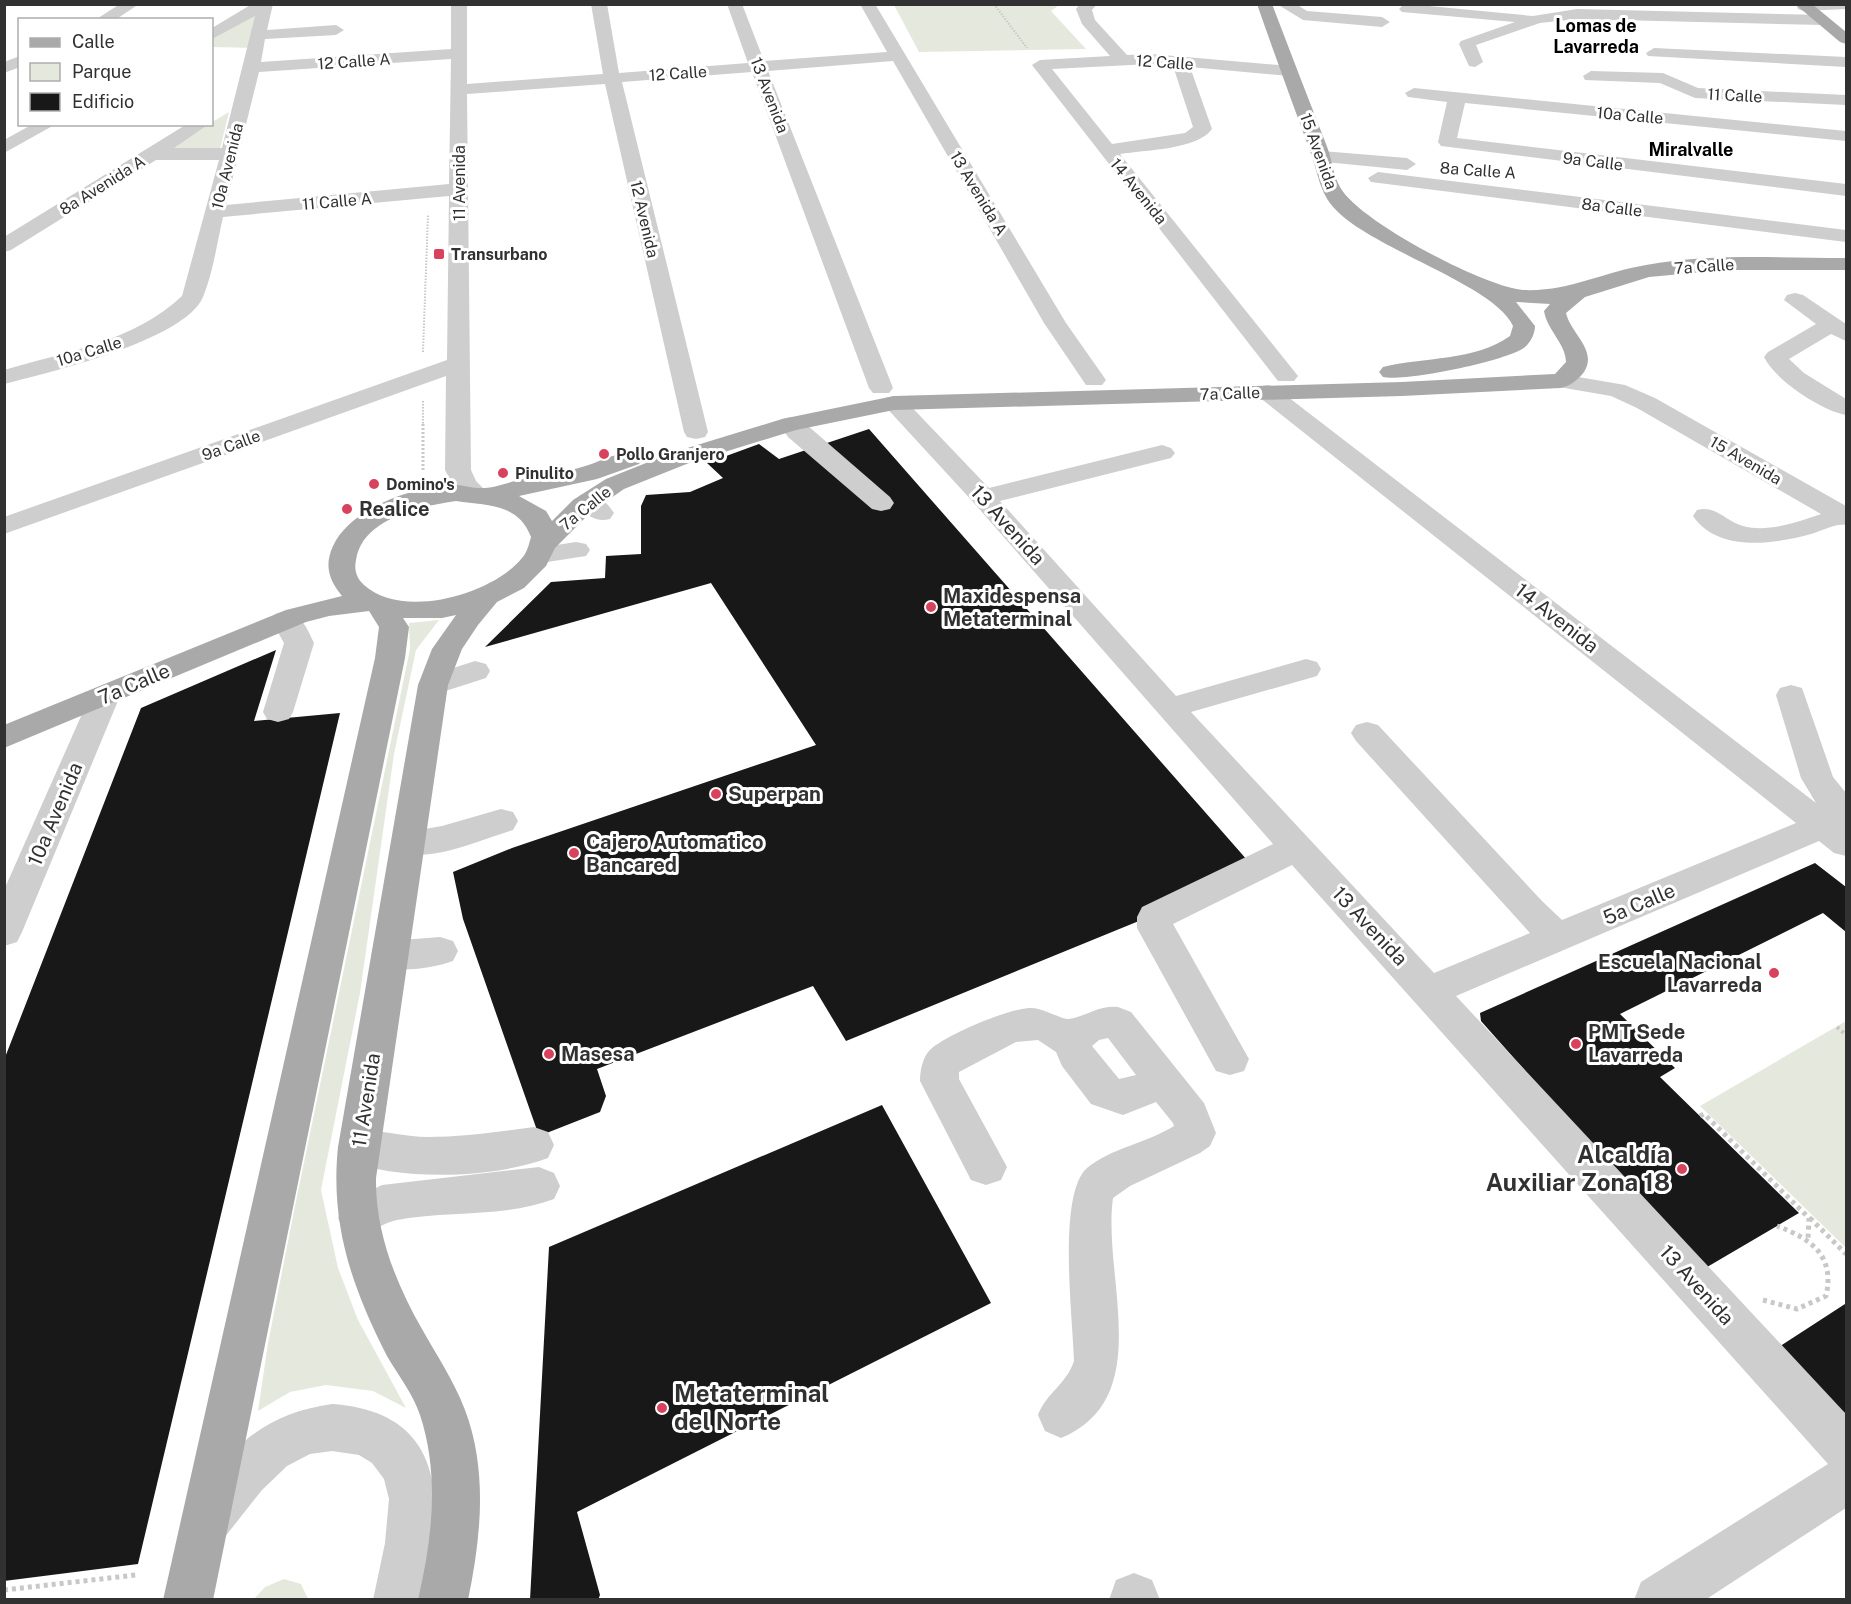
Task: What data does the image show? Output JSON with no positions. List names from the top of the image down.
{
  "streets": {
    "main road": ["15 Avenida", "11 Avenida", "7a Calle"],
    "street": [
      "12 Calle A",
      "12 Calle",
      "13 Avenida",
      "11 Calle",
      "10a Calle",
      "9a Calle",
      "10a Avenida",
      "8a Calle A",
      "8a Avenida A",
      "14 Avenida",
      "13 Avenida A",
      "11 Calle A",
      "8a Calle",
      "12 Avenida",
      "5a Calle"
    ]
  },
  "crossings": [
    ["12 Calle A", "10a Avenida"],
    ["12 Calle A", "11 Avenida"],
    ["12 Calle", "13 Avenida"],
    ["12 Calle", "15 Avenida"],
    ["12 Calle", "11 Avenida"],
    ["12 Calle", "14 Avenida"],
    ["12 Calle", "13 Avenida A"],
    ["12 Calle", "12 Avenida"],
    ["13 Avenida", "7a Calle"],
    ["13 Avenida", "5a Calle"],
    ["10a Calle", "9a Calle"],
    ["10a Calle", "10a Avenida"],
    ["15 Avenida", "8a Calle A"],
    ["15 Avenida", "7a Calle"],
    ["9a Calle", "11 Avenida"],
    ["10a Avenida", "11 Calle A"],
    ["10a Avenida", "7a Calle"],
    ["11 Avenida", "11 Calle A"],
    ["11 Avenida", "7a Calle"],
    ["14 Avenida", "7a Calle"],
    ["14 Avenida", "5a Calle"],
    ["13 Avenida A", "7a Calle"],
    ["12 Avenida", "7a Calle"]
  ],
  "districts": ["Lomas de Lavarreda", "Miralvalle"],
  "places": {
    "transit": ["Transurbano"],
    "other": [
      "Pollo Granjero",
      "Pinulito",
      "Domino's",
      "Realice",
      "Maxidespensa Metaterminal",
      "Superpan",
      "Cajero Automatico Bancared",
      "Escuela Nacional Lavarreda",
      "PMT Sede Lavarreda",
      "Masesa",
      "Alcaldía Auxiliar Zona 18",
      "Metaterminal del Norte"
    ]
  },
  "legend": ["Calle", "Parque", "Edificio"]
}
